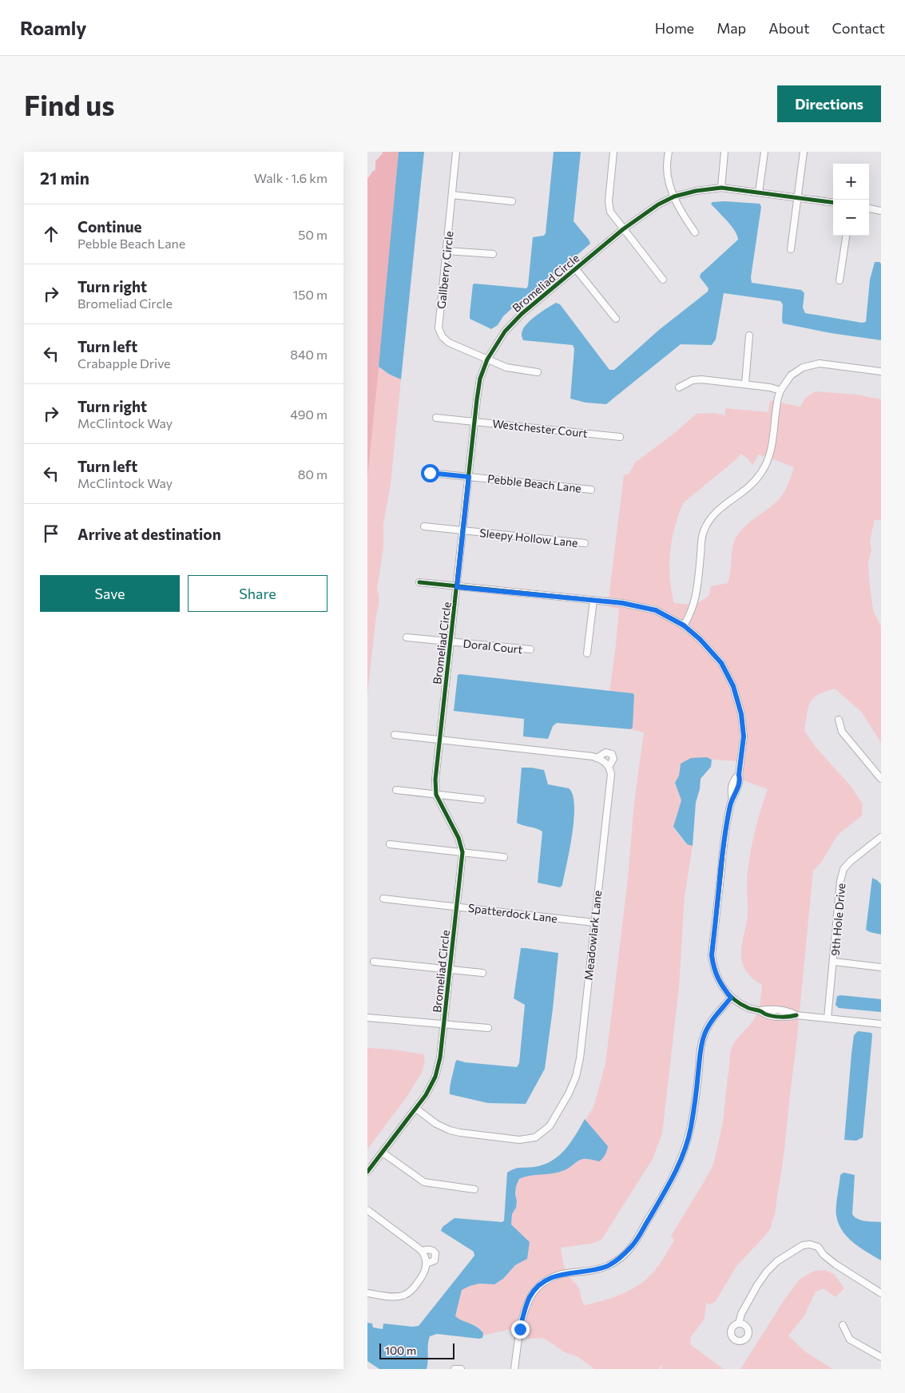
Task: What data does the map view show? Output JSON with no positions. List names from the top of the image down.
{
  "streets": {
    "street": [
      "Gallberry Circle",
      "Bromeliad Circle",
      "Westchester Court",
      "Pebble Beach Lane",
      "Sleepy Hollow Lane",
      "Doral Court",
      "Spatterdock Lane",
      "9th Hole Drive",
      "Meadowlark Lane"
    ]
  },
  "crossings": [
    ["Gallberry Circle", "Bromeliad Circle"],
    ["Bromeliad Circle", "Westchester Court"],
    ["Bromeliad Circle", "Pebble Beach Lane"],
    ["Bromeliad Circle", "Sleepy Hollow Lane"],
    ["Bromeliad Circle", "Doral Court"],
    ["Bromeliad Circle", "Spatterdock Lane"],
    ["Bromeliad Circle", "Meadowlark Lane"],
    ["Spatterdock Lane", "Meadowlark Lane"]
  ],
  "scale_bar": "100 m",
  "page": {
    "header": "Roamly",
    "nav": [
      "Home",
      "Map",
      "About",
      "Contact"
    ],
    "buttons": [
      "Directions",
      ["Save", "Share"]
    ],
    "title": "Find us",
    "heading": ["21 min", "Walk · 1.6 km"],
    "map_buttons": ["+", "−"],
    "list": [
      ["Continue", "Pebble Beach Lane", "50 m"],
      ["Turn right", "Bromeliad Circle", "150 m"],
      ["Turn left", "Crabapple Drive", "840 m"],
      ["Turn right", "McClintock Way", "490 m"],
      ["Turn left", "McClintock Way", "80 m"],
      "Arrive at destination"
    ],
    "scale": "100 m"
  }
}
